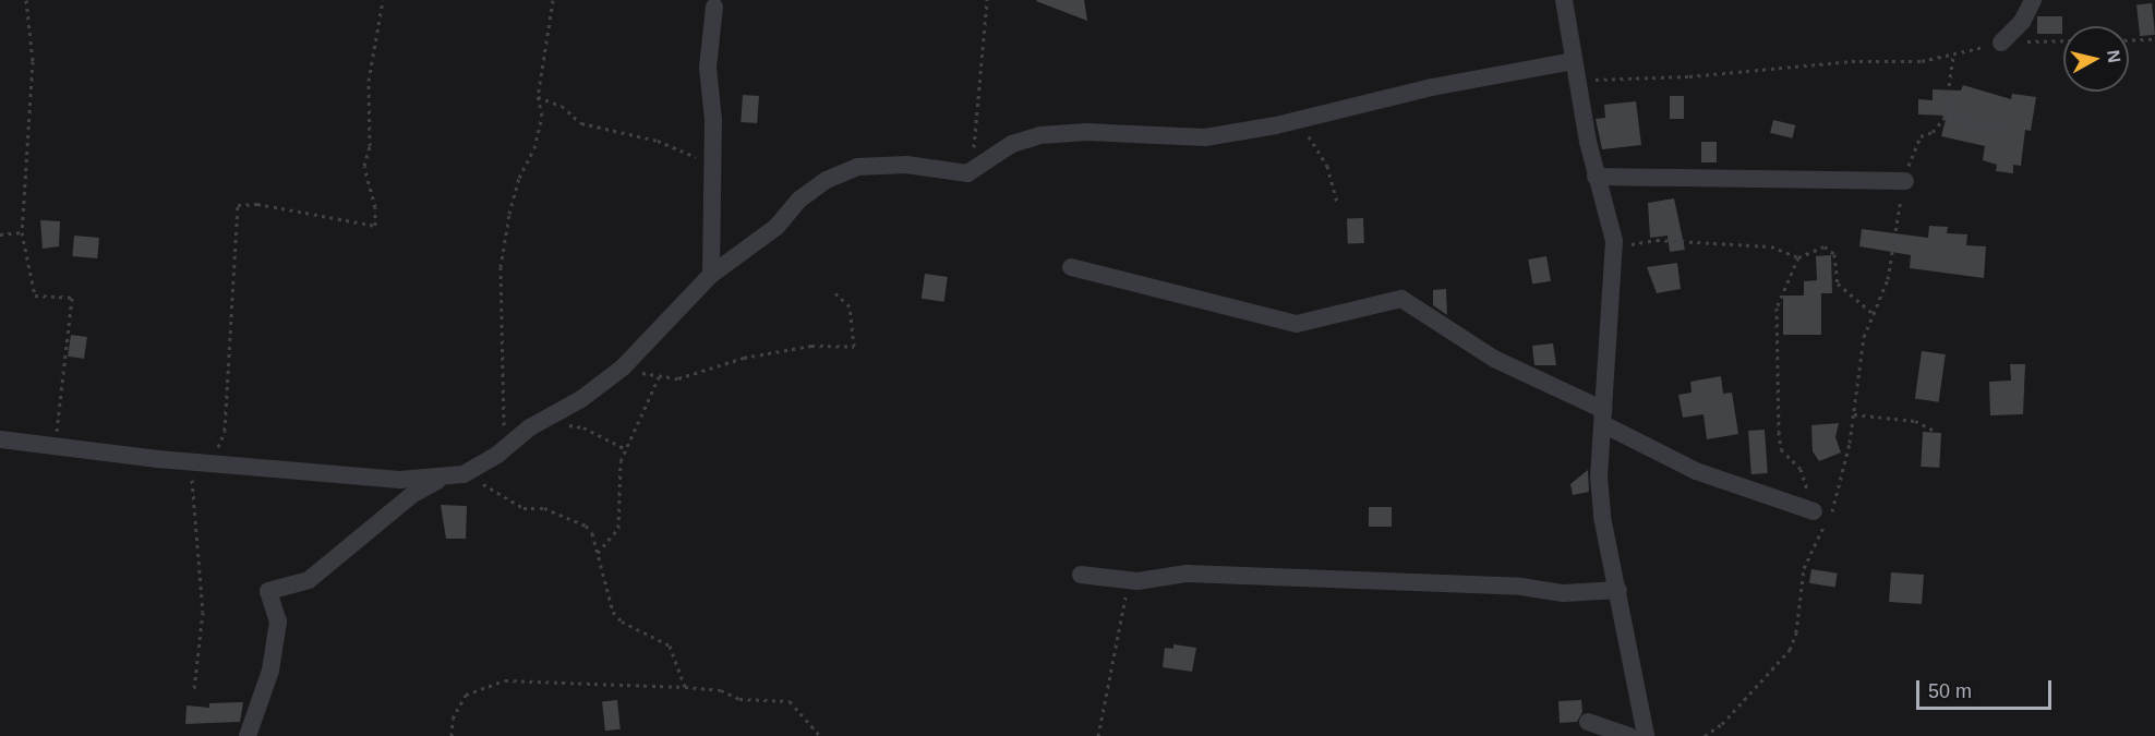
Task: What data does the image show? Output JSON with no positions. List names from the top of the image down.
{
  "scale_bar": "50 m",
  "north": "right"
}
